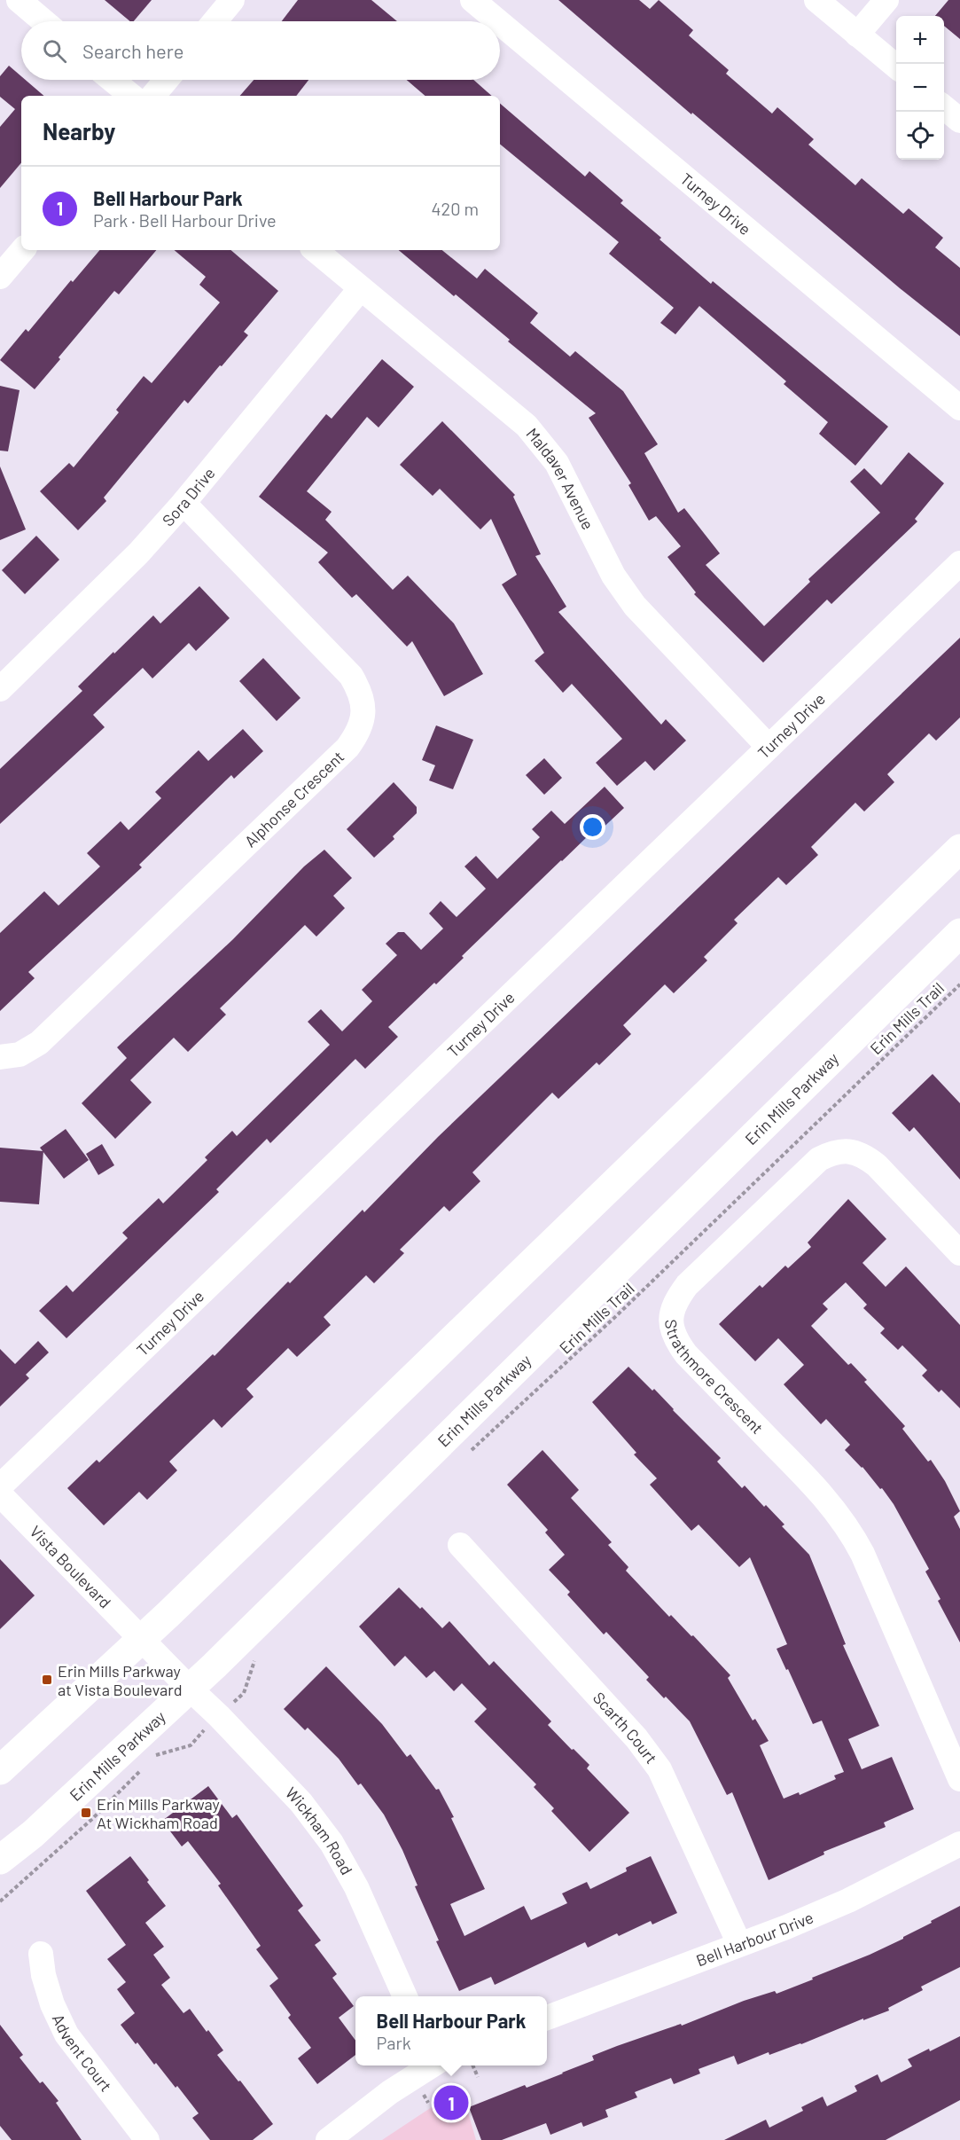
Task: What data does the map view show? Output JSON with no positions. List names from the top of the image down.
{
  "streets": {
    "main road": ["Erin Mills Parkway"],
    "street": [
      "Turney Drive",
      "Maldaver Avenue",
      "Sora Drive",
      "Alphonse Crescent",
      "Strathmore Crescent",
      "Vista Boulevard",
      "Scarth Court",
      "Wickham Road",
      "Bell Harbour Drive",
      "Advent Court"
    ],
    "path": ["Erin Mills Trail"]
  },
  "crossings": [
    ["Turney Drive", "Maldaver Avenue"],
    ["Maldaver Avenue", "Sora Drive"],
    ["Sora Drive", "Alphonse Crescent"],
    ["Erin Mills Parkway", "Vista Boulevard"],
    ["Erin Mills Parkway", "Wickham Road"],
    ["Vista Boulevard", "Wickham Road"],
    ["Scarth Court", "Bell Harbour Drive"]
  ],
  "places": {
    "transit": ["Erin Mills Parkway at Vista Boulevard", "Erin Mills Parkway At Wickham Road"]
  },
  "page": {
    "map_buttons": ["+", "−"],
    "search": "Search here",
    "heading": "Nearby",
    "list": [
      {
        "mark": "1",
        "name": "Bell Harbour Park",
        "note": "Park · Bell Harbour Drive",
        "value": "420 m"
      }
    ],
    "popup": ["Bell Harbour Park", "Park"],
    "pins": "1"
  }
}
